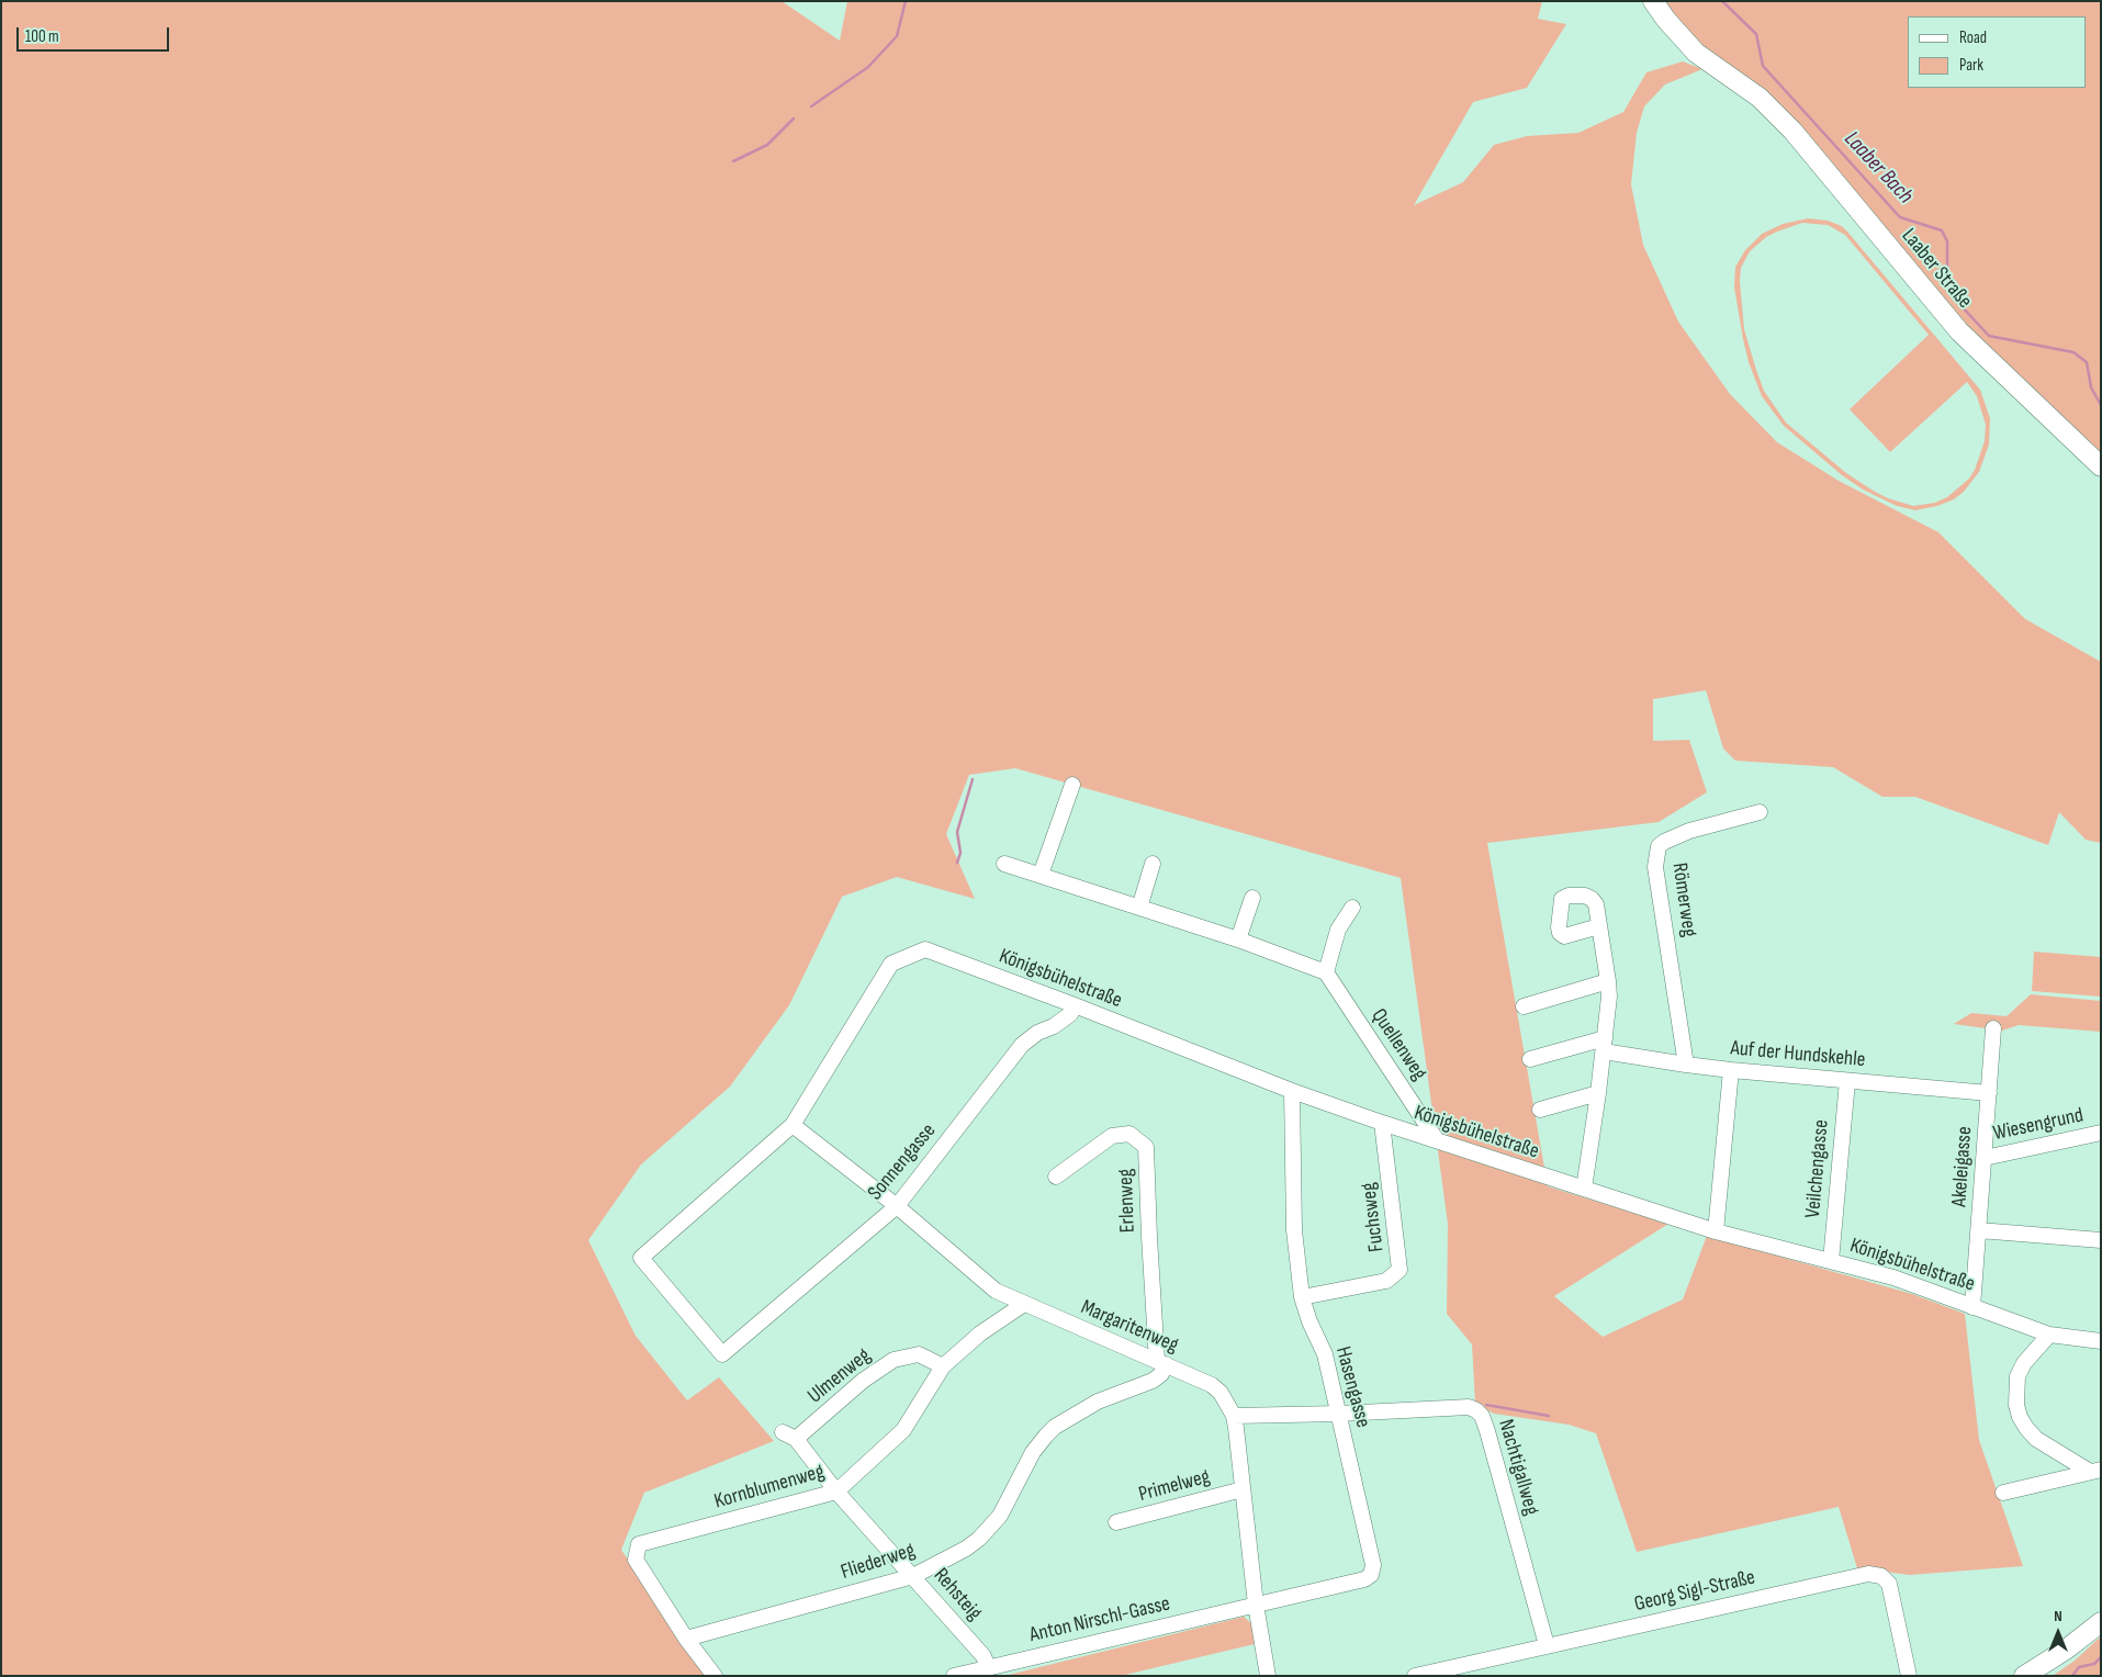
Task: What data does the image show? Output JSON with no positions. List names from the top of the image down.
{
  "streets": {
    "main road": ["Laaber Straße"],
    "street": [
      "Römerweg",
      "Königsbühelstraße",
      "Quellenweg",
      "Auf der Hundskehle",
      "Wiesengrund",
      "Sonnengasse",
      "Akeleigasse",
      "Veilchengasse",
      "Erlenweg",
      "Fuchsweg",
      "Margaritenweg",
      "Ulmenweg",
      "Hasengasse",
      "Nachtigallweg",
      "Primelweg",
      "Kornblumenweg",
      "Fliederweg",
      "Georg Sigl-Straße",
      "Rehsteig",
      "Anton Nirschl-Gasse"
    ]
  },
  "crossings": [
    ["Römerweg", "Auf der Hundskehle"],
    ["Königsbühelstraße", "Quellenweg"],
    ["Königsbühelstraße", "Sonnengasse"],
    ["Königsbühelstraße", "Akeleigasse"],
    ["Königsbühelstraße", "Veilchengasse"],
    ["Königsbühelstraße", "Fuchsweg"],
    ["Königsbühelstraße", "Margaritenweg"],
    ["Königsbühelstraße", "Hasengasse"],
    ["Auf der Hundskehle", "Akeleigasse"],
    ["Auf der Hundskehle", "Veilchengasse"],
    ["Wiesengrund", "Akeleigasse"],
    ["Sonnengasse", "Margaritenweg"],
    ["Erlenweg", "Margaritenweg"],
    ["Erlenweg", "Fliederweg"],
    ["Fuchsweg", "Hasengasse"],
    ["Margaritenweg", "Hasengasse"],
    ["Margaritenweg", "Nachtigallweg"],
    ["Margaritenweg", "Primelweg"],
    ["Margaritenweg", "Kornblumenweg"],
    ["Margaritenweg", "Fliederweg"],
    ["Margaritenweg", "Anton Nirschl-Gasse"],
    ["Ulmenweg", "Kornblumenweg"],
    ["Ulmenweg", "Rehsteig"],
    ["Hasengasse", "Nachtigallweg"],
    ["Hasengasse", "Anton Nirschl-Gasse"],
    ["Nachtigallweg", "Georg Sigl-Straße"],
    ["Kornblumenweg", "Fliederweg"],
    ["Kornblumenweg", "Rehsteig"],
    ["Fliederweg", "Rehsteig"],
    ["Rehsteig", "Anton Nirschl-Gasse"]
  ],
  "water": ["Laaber Bach"],
  "legend": ["Road", "Park"],
  "scale_bar": "100 m",
  "north": "top"
}
